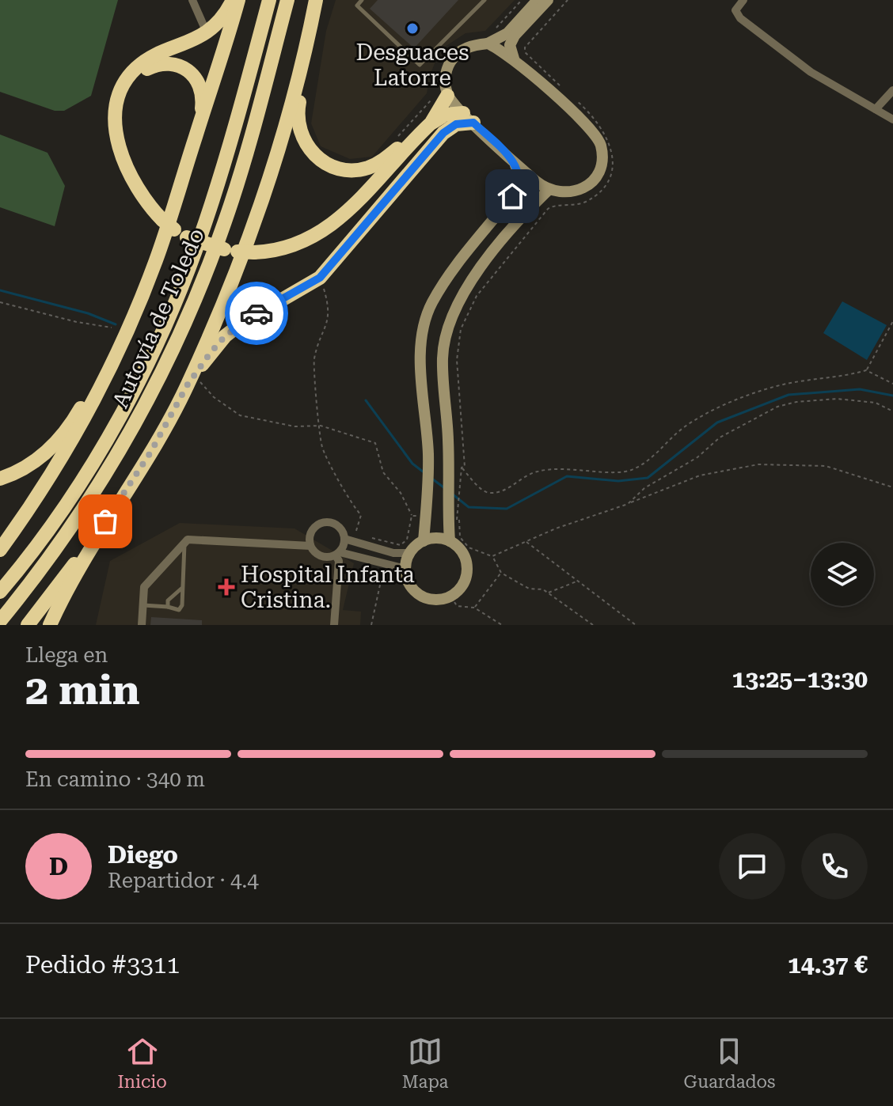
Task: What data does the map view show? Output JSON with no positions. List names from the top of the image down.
{
  "streets": {
    "highway": ["Autovía de Toledo"]
  },
  "places": {
    "other": ["Desguaces Latorre"],
    "health": ["Hospital Infanta Cristina."]
  },
  "page": {
    "heading": ["2 min", "Llega en", "13:25–13:30"],
    "panel": [
      "Diego",
      "Repartidor · 4.4",
      "Pedido #3311",
      "14.37 €"
    ],
    "bar": "En camino · 340 m",
    "round": "D",
    "tabs": ["Inicio", "Mapa", "Guardados"]
  }
}
